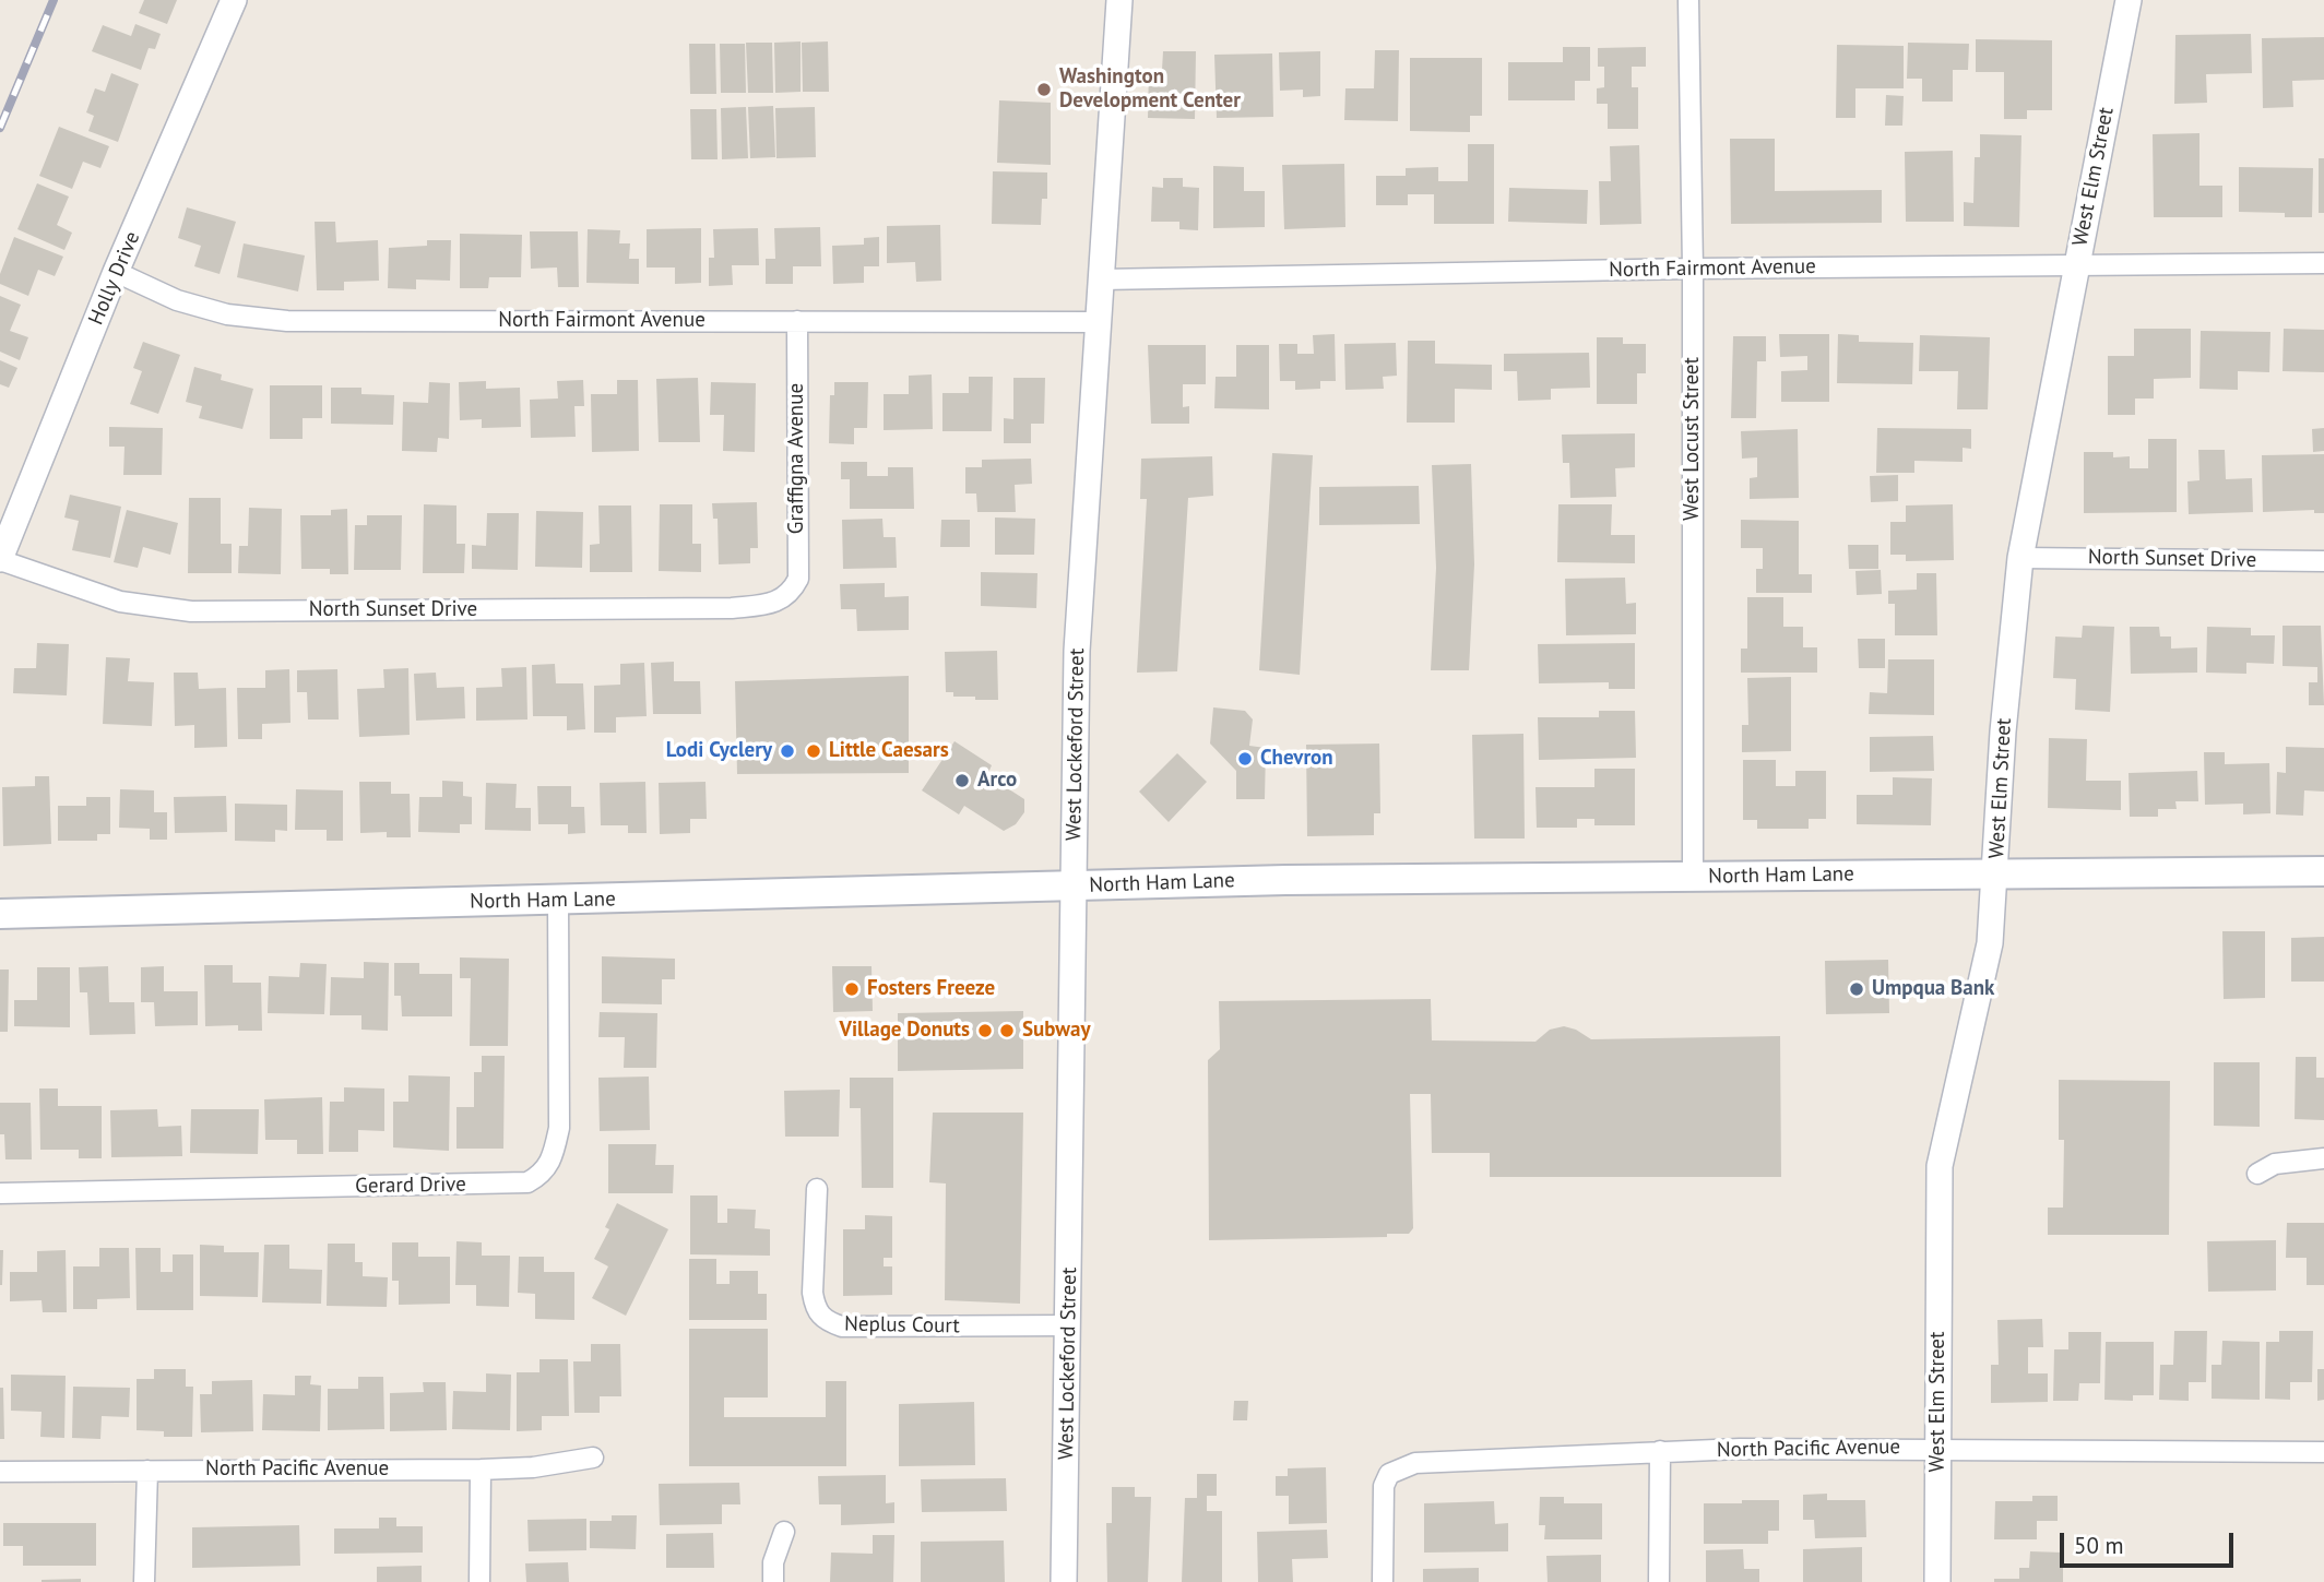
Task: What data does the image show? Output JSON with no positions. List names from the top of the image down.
{
  "streets": {
    "main road": ["North Ham Lane"],
    "street": [
      "West Elm Street",
      "North Fairmont Avenue",
      "Holly Drive",
      "West Locust Street",
      "Graffigna Avenue",
      "North Sunset Drive",
      "West Lockeford Street",
      "Gerard Drive",
      "Neplus Court",
      "North Pacific Avenue"
    ]
  },
  "crossings": [
    ["West Elm Street", "North Fairmont Avenue"],
    ["West Elm Street", "North Sunset Drive"],
    ["West Elm Street", "North Ham Lane"],
    ["West Elm Street", "North Pacific Avenue"],
    ["North Fairmont Avenue", "Holly Drive"],
    ["North Fairmont Avenue", "West Locust Street"],
    ["North Fairmont Avenue", "Graffigna Avenue"],
    ["North Fairmont Avenue", "West Lockeford Street"],
    ["Holly Drive", "North Sunset Drive"],
    ["West Locust Street", "North Ham Lane"],
    ["Graffigna Avenue", "North Sunset Drive"],
    ["West Lockeford Street", "North Ham Lane"],
    ["West Lockeford Street", "Neplus Court"],
    ["North Ham Lane", "Gerard Drive"]
  ],
  "places": [
    "Washington Development Center",
    "Lodi Cyclery",
    "Little Caesars",
    "Chevron",
    "Arco",
    "Fosters Freeze",
    "Umpqua Bank",
    "Village Donuts",
    "Subway"
  ],
  "scale_bar": "50 m"
}
